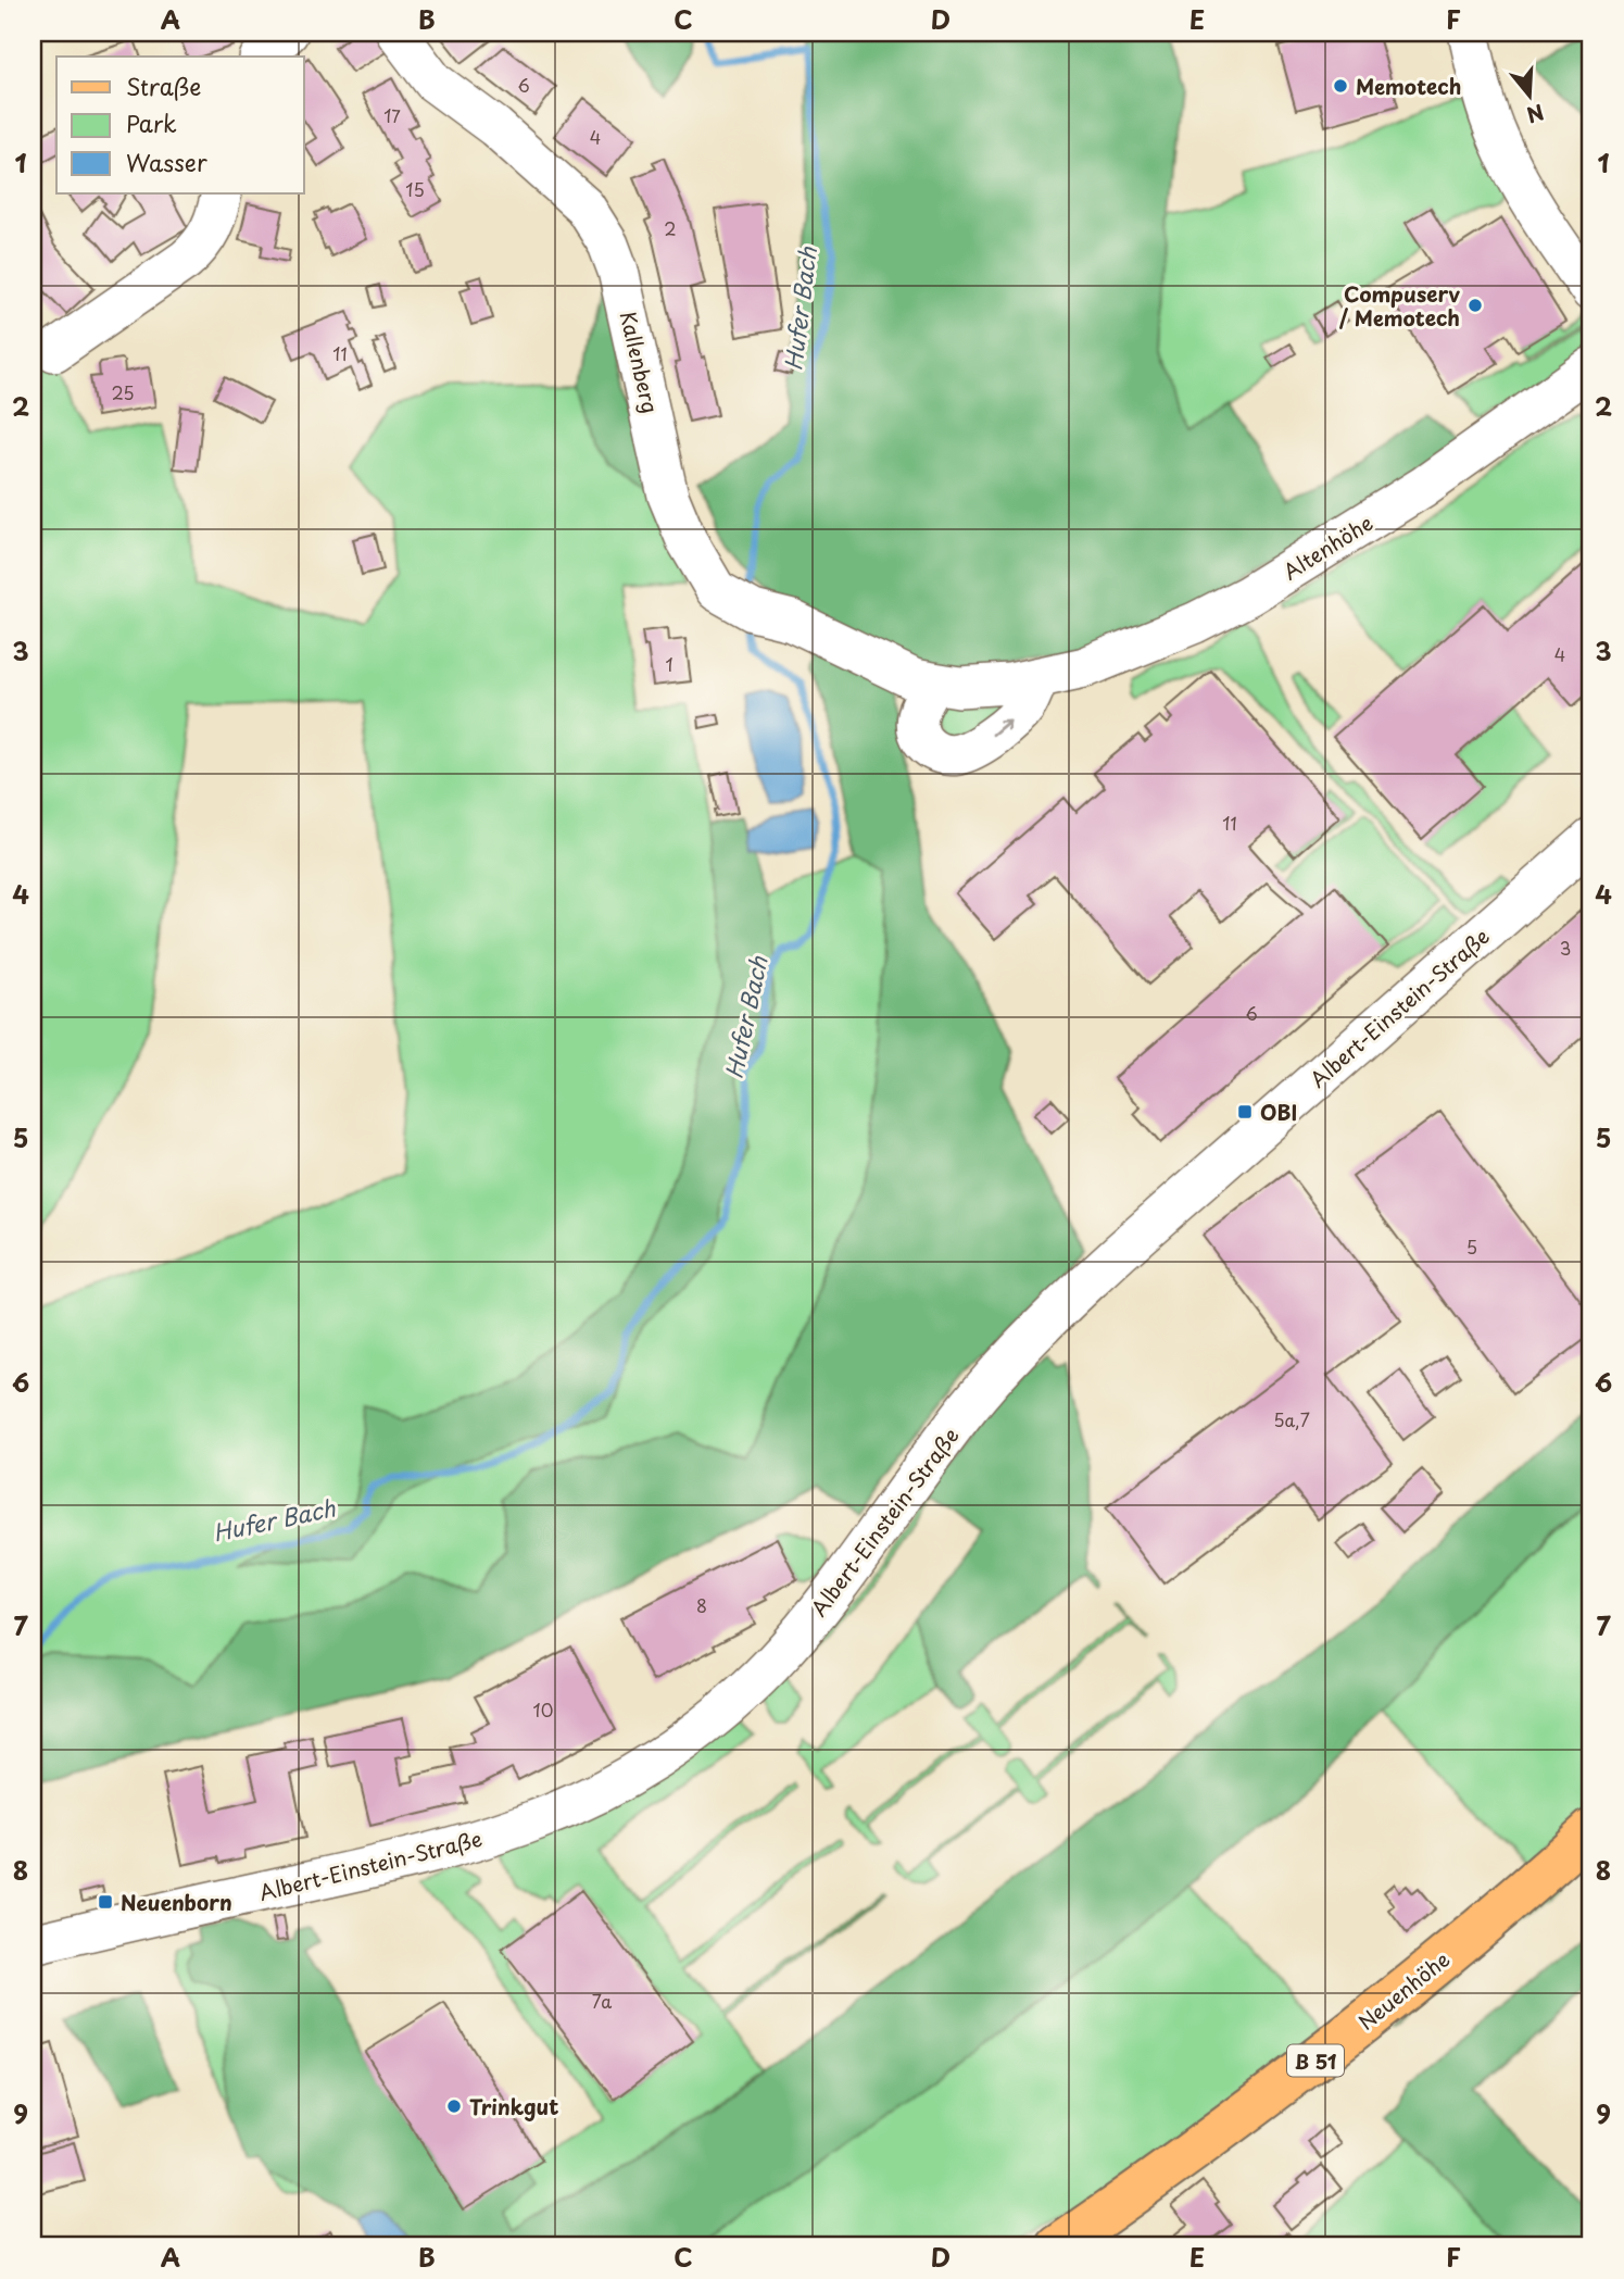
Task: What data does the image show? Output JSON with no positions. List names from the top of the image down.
{
  "streets": {
    "main road": ["Neuenhöhe", "B 51"],
    "street": ["Kallenberg", "Altenhöhe", "Albert-Einstein-Straße"]
  },
  "crossings": [
    ["Kallenberg", "Altenhöhe"]
  ],
  "water": ["Hufer Bach"],
  "places": {
    "other": ["Memotech", "Compuserv / Memotech", "Trinkgut"],
    "transit": ["OBI", "Neuenborn"]
  },
  "house_numbers": [
    "6",
    "17",
    "4",
    "15",
    "2",
    "11",
    "25",
    "4",
    "1",
    "11",
    "3",
    "6",
    "5",
    "5a,7",
    "8",
    "10",
    "7a"
  ],
  "legend": ["Straße", "Park", "Wasser"],
  "north": "bottom",
  "grid": {
    "columns": [
      "A",
      "B",
      "C",
      "D",
      "E",
      "F"
    ],
    "rows": [
      "1",
      "2",
      "3",
      "4",
      "5",
      "6",
      "7",
      "8",
      "9"
    ]
  }
}
